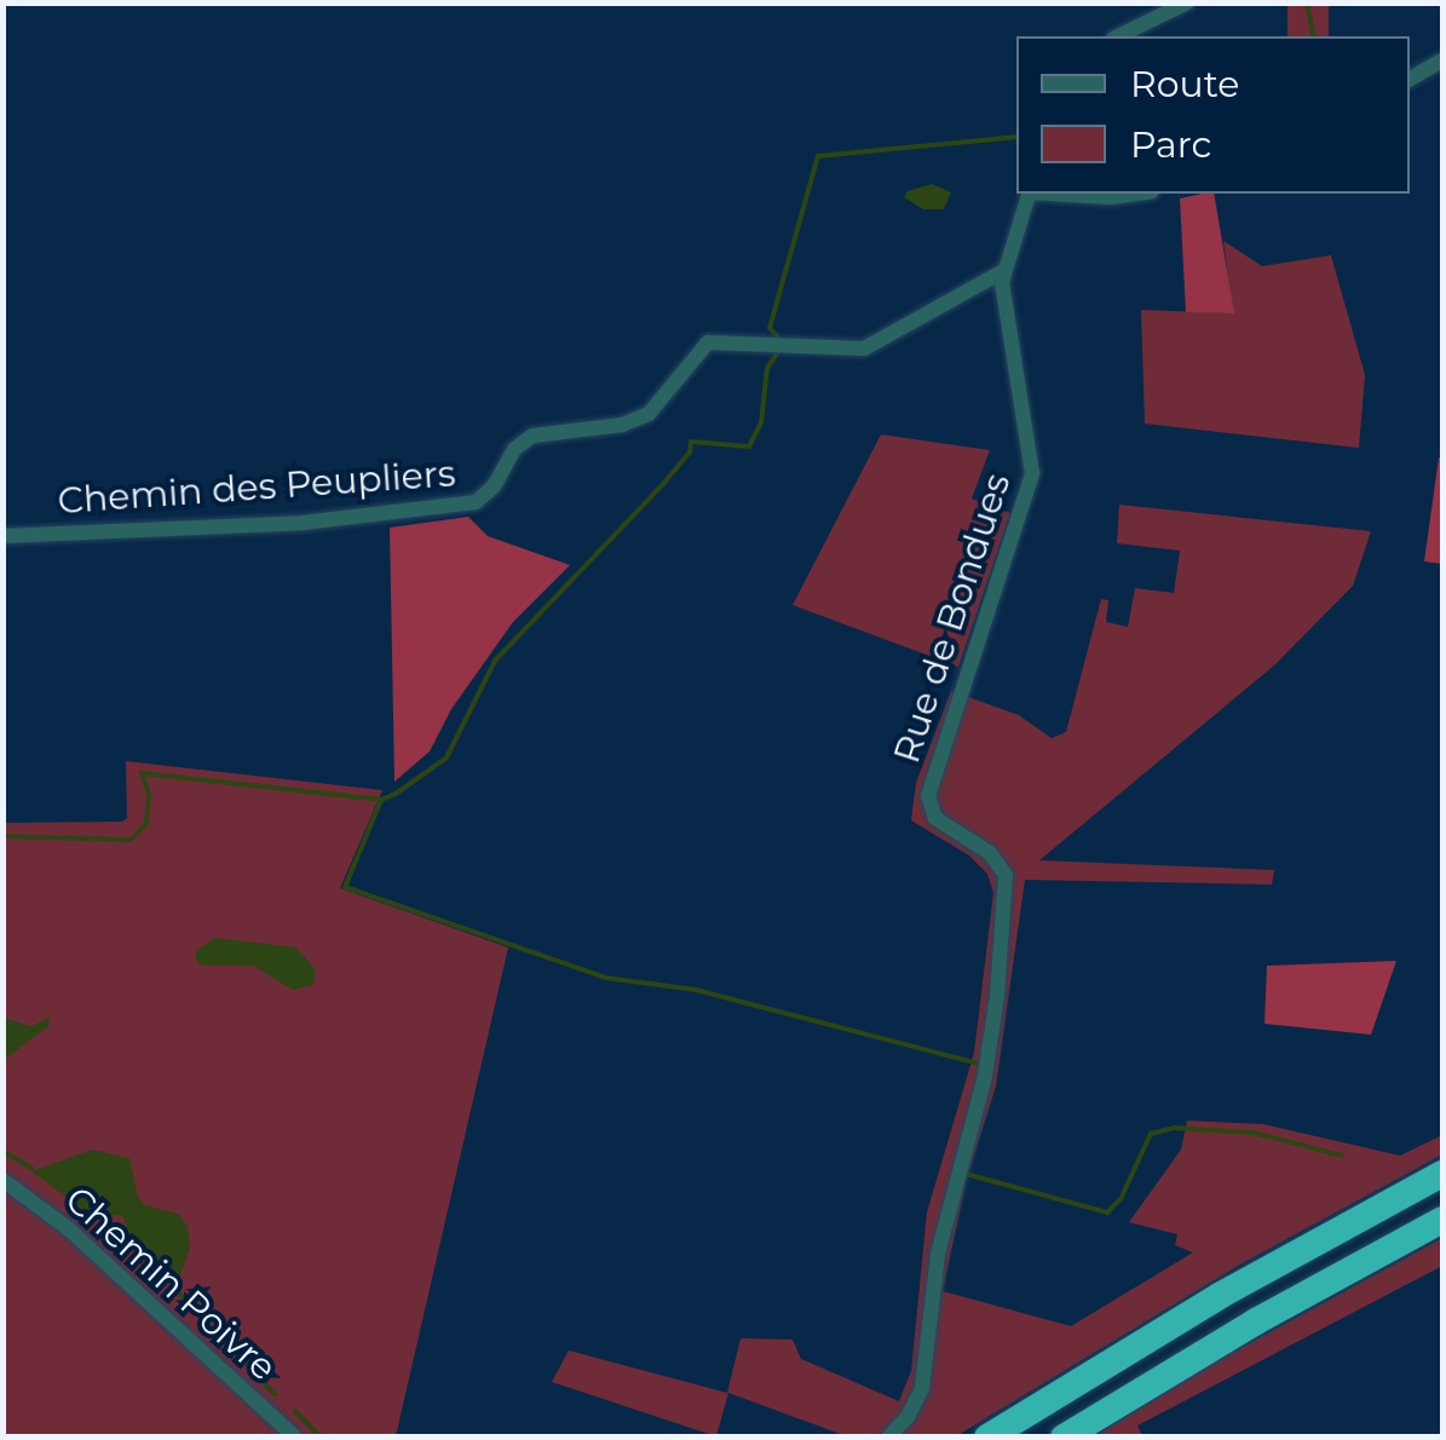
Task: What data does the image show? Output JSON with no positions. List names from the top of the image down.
{
  "streets": {
    "street": ["Chemin des Peupliers", "Rue de Bondues", "Chemin Poivre"]
  },
  "crossings": [
    ["Chemin des Peupliers", "Rue de Bondues"]
  ],
  "legend": ["Route", "Parc"]
}
